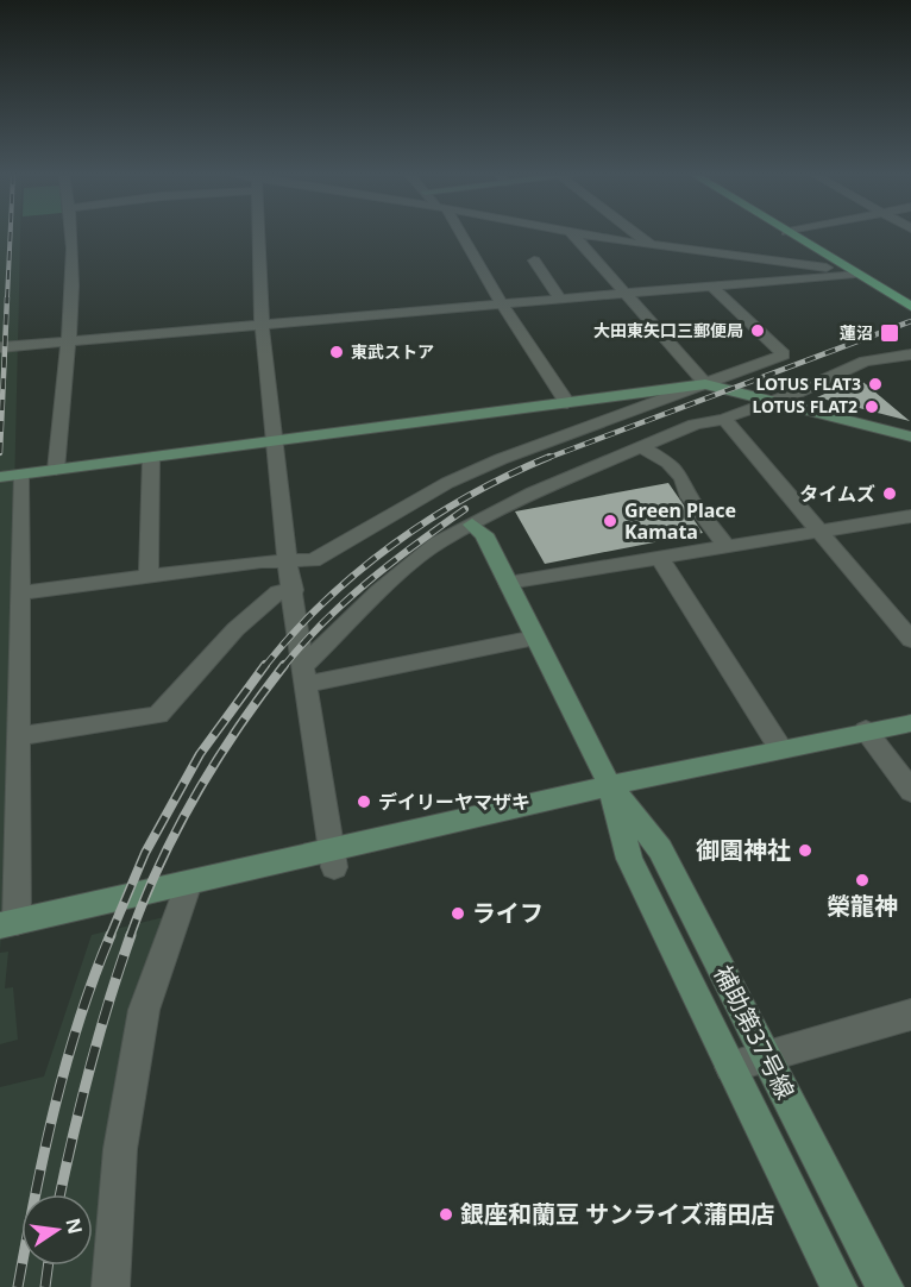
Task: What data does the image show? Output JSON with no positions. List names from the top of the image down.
{
  "streets": {
    "street": ["補助第37号線"]
  },
  "places": {
    "other": [
      "大田東矢口三郵便局",
      "東武ストア",
      "LOTUS FLAT3",
      "LOTUS FLAT2",
      "タイムズ",
      "Green Place Kamata",
      "デイリーヤマザキ",
      "御園神社",
      "榮龍神",
      "ライフ",
      "銀座和蘭豆 サンライズ蒲田店"
    ],
    "transit": ["蓮沼"]
  },
  "north": "right"
}
